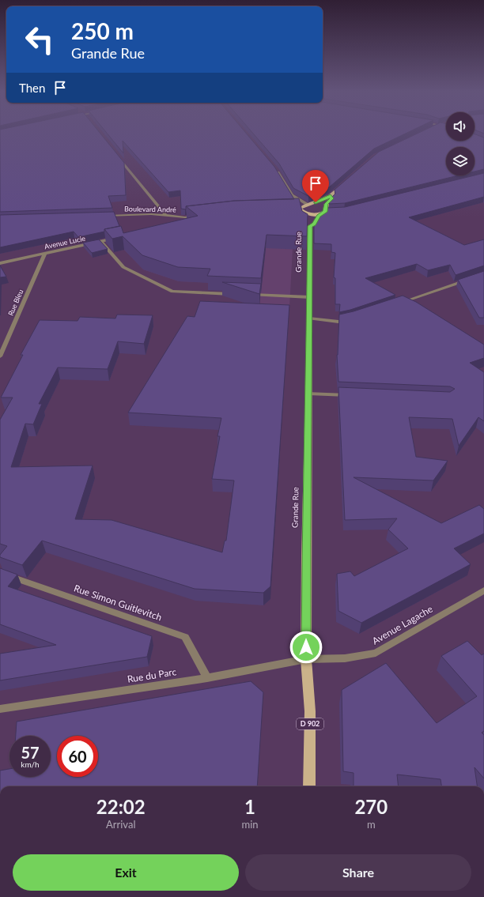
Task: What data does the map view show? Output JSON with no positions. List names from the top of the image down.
{
  "streets": {
    "main road": ["Grande Rue", "D 902"],
    "street": [
      "Boulevard André",
      "Avenue Lucie",
      "Rue Bleu",
      "Rue Simon Guitlevitch",
      "Avenue Lagache",
      "Rue du Parc"
    ]
  },
  "crossings": [
    ["Avenue Lucie", "Rue Bleu"],
    ["Grande Rue", "Avenue Lagache"],
    ["Grande Rue", "Rue du Parc"],
    ["Rue Simon Guitlevitch", "Rue du Parc"],
    ["Avenue Lagache", "Rue du Parc"]
  ],
  "page": {
    "turn": ["250 m", "Grande Rue"],
    "then": "Then",
    "speed": "57 km/h",
    "limit": "60",
    "eta": [
      "22:02",
      "Arrival",
      "1",
      "min",
      "270",
      "m"
    ],
    "buttons": ["Exit", "Share"]
  }
}
